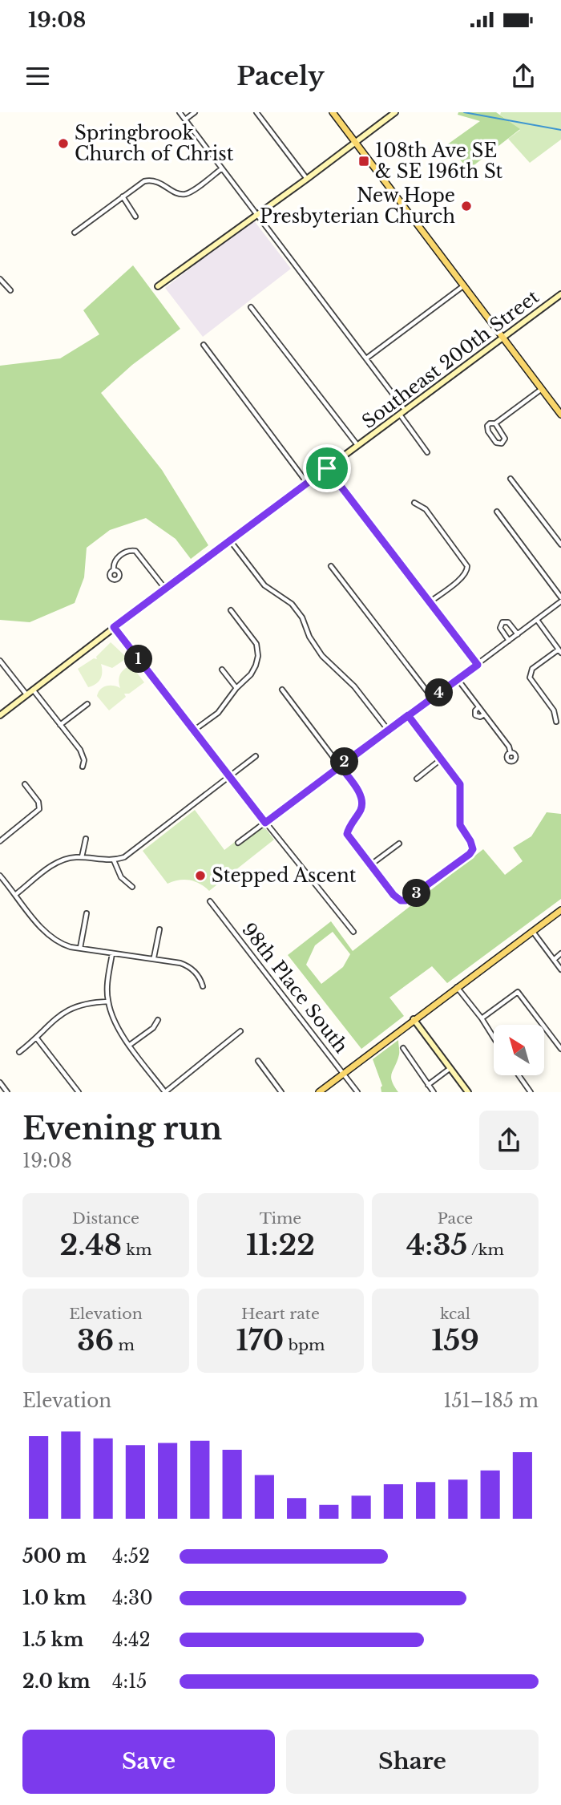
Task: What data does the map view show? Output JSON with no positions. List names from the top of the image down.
{
  "streets": {
    "street": ["Southeast 200th Street", "98th Place South"]
  },
  "places": {
    "other": ["Springbrook Church of Christ", "New Hope Presbyterian Church", "Stepped Ascent"],
    "transit": ["108th Ave SE & SE 196th St"]
  },
  "north": "top left",
  "page": {
    "status": "19:08",
    "header": "Pacely",
    "pins": [
      "1",
      "4",
      "2",
      "3"
    ],
    "heading": ["Evening run", "19:08"],
    "stats": [
      ["Distance", "2.48 km"],
      ["Time", "11:22"],
      ["Pace", "4:35 /km"],
      ["Elevation", "36 m"],
      ["Heart rate", "170 bpm"],
      ["kcal", "159"]
    ],
    "chart": ["Elevation", "151–185 m"],
    "list": [
      {
        "name": "500 m",
        "note": "4:52"
      },
      {
        "name": "1.0 km",
        "note": "4:30"
      },
      {
        "name": "1.5 km",
        "note": "4:42"
      },
      {
        "name": "2.0 km",
        "note": "4:15"
      }
    ],
    "buttons": ["Save", "Share"]
  }
}
